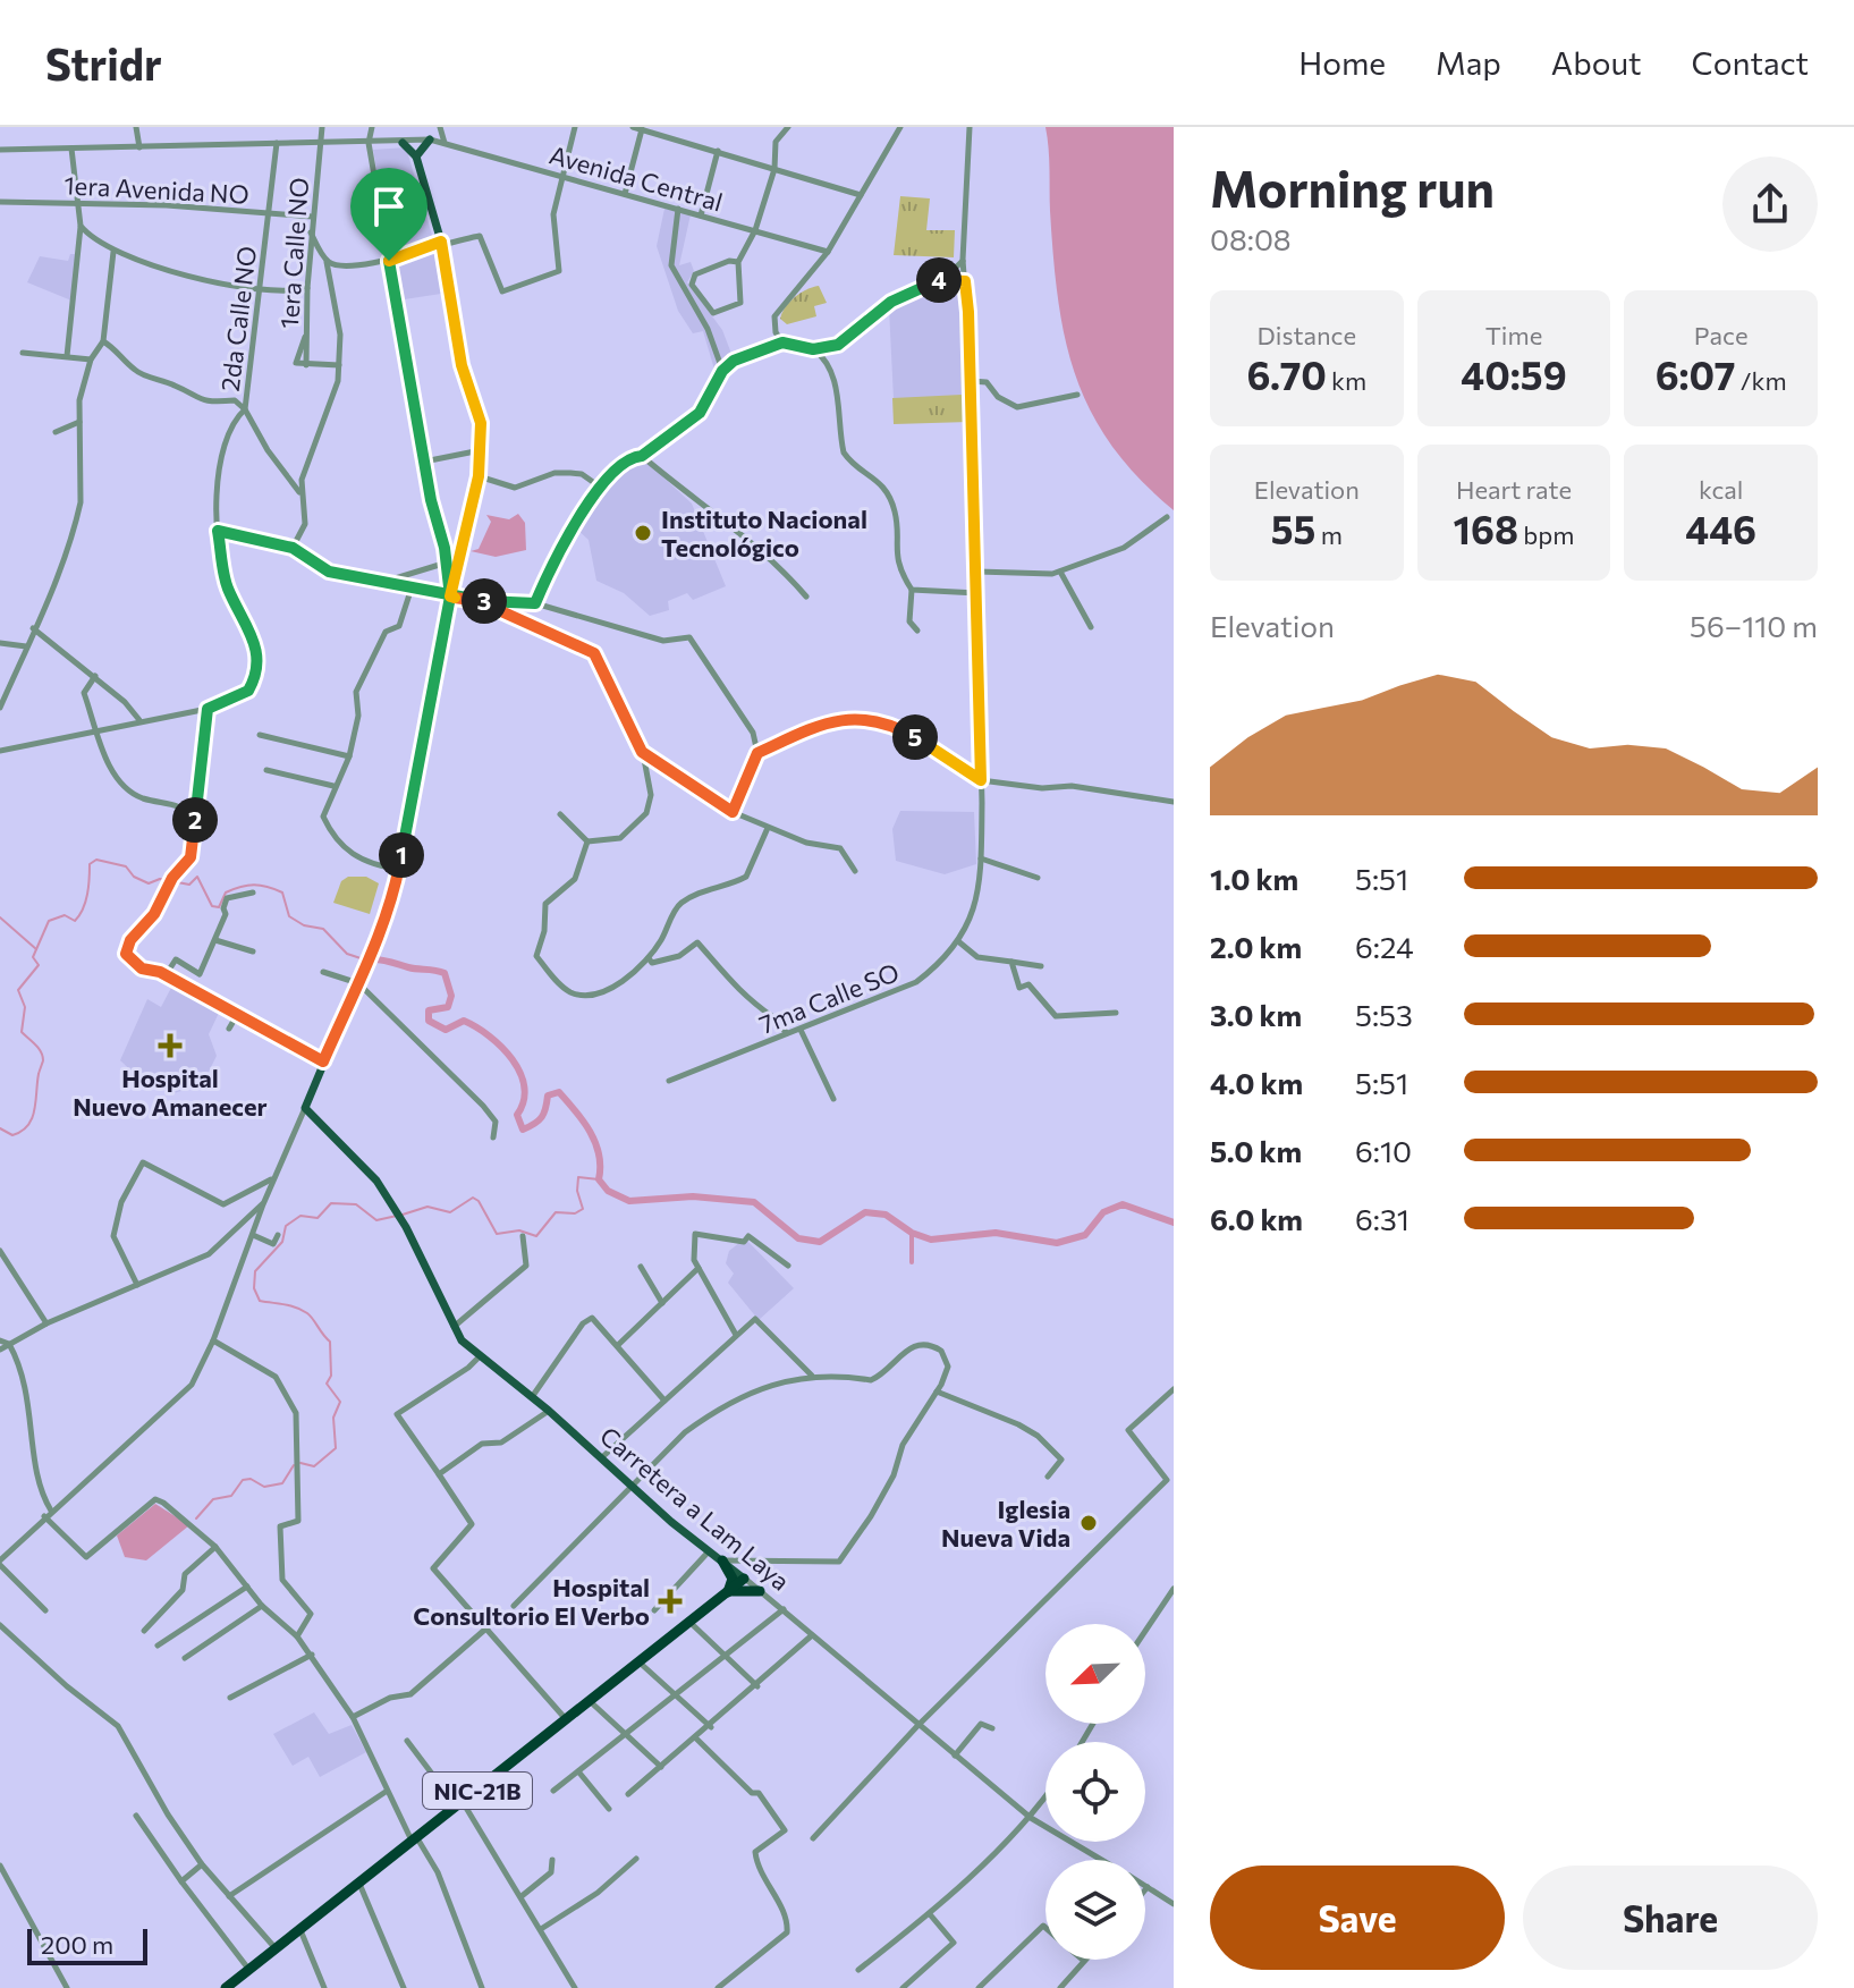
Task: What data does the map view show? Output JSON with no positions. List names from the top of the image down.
{
  "streets": {
    "highway": ["NIC-21B"],
    "main road": ["Carretera a Lam Laya"],
    "street": [
      "Avenida Central",
      "1era Avenida NO",
      "1era Calle NO",
      "2da Calle NO",
      "7ma Calle SO"
    ]
  },
  "crossings": [
    ["Avenida Central", "1era Calle NO"],
    ["Avenida Central", "2da Calle NO"],
    ["1era Avenida NO", "1era Calle NO"],
    ["1era Avenida NO", "2da Calle NO"],
    ["Carretera a Lam Laya", "NIC-21B"]
  ],
  "places": {
    "other": ["Instituto Nacional Tecnológico", "Iglesia Nueva Vida"],
    "health": ["Hospital Nuevo Amanecer", "Hospital Consultorio El Verbo"]
  },
  "scale_bar": "200 m",
  "north": "bottom left",
  "page": {
    "header": "Stridr",
    "nav": [
      "Home",
      "Map",
      "About",
      "Contact"
    ],
    "heading": ["Morning run", "08:08"],
    "pins": [
      "4",
      "3",
      "5",
      "2",
      "1"
    ],
    "stats": [
      ["Distance", "6.70 km"],
      ["Time", "40:59"],
      ["Pace", "6:07 /km"],
      ["Elevation", "55 m"],
      ["Heart rate", "168 bpm"],
      ["kcal", "446"]
    ],
    "chart": ["Elevation", "56–110 m"],
    "list": [
      {
        "name": "1.0 km",
        "note": "5:51"
      },
      {
        "name": "2.0 km",
        "note": "6:24"
      },
      {
        "name": "3.0 km",
        "note": "5:53"
      },
      {
        "name": "4.0 km",
        "note": "5:51"
      },
      {
        "name": "5.0 km",
        "note": "6:10"
      },
      {
        "name": "6.0 km",
        "note": "6:31"
      }
    ],
    "buttons": ["Save", "Share"],
    "scale": "200 m"
  }
}
